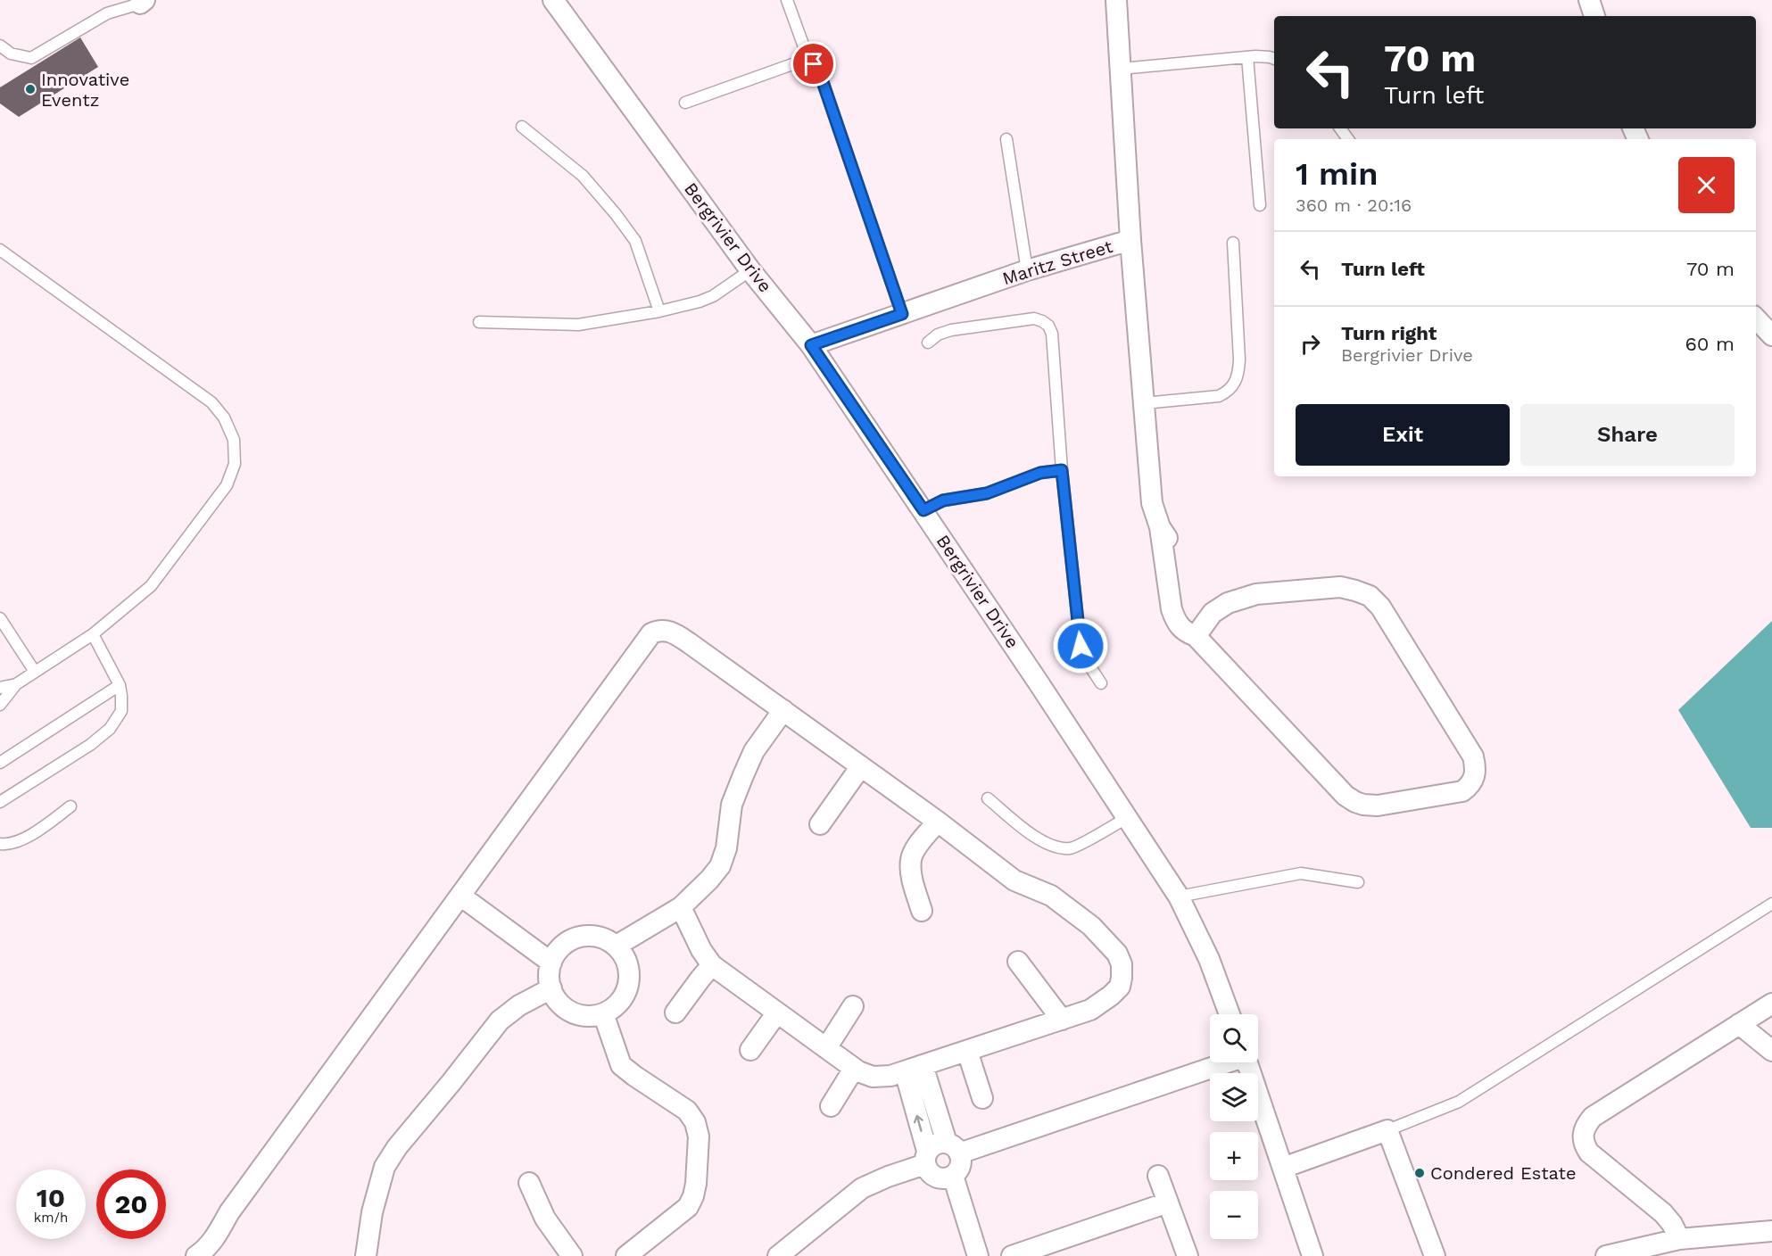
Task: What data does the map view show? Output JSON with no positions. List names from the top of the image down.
{
  "streets": {
    "street": ["Bergrivier Drive", "Maritz Street"]
  },
  "crossings": [
    ["Bergrivier Drive", "Maritz Street"]
  ],
  "places": ["Innovative Eventz", "Condered Estate"],
  "page": {
    "turn": ["70 m", "Turn left"],
    "heading": ["1 min", "360 m · 20:16"],
    "list": [
      {
        "name": "Turn left",
        "value": "70 m"
      },
      {
        "name": "Turn right",
        "note": "Bergrivier Drive",
        "value": "60 m"
      }
    ],
    "buttons": ["Exit", "Share"],
    "map_buttons": ["+", "−"],
    "speed": "10 km/h",
    "limit": "20"
  }
}
